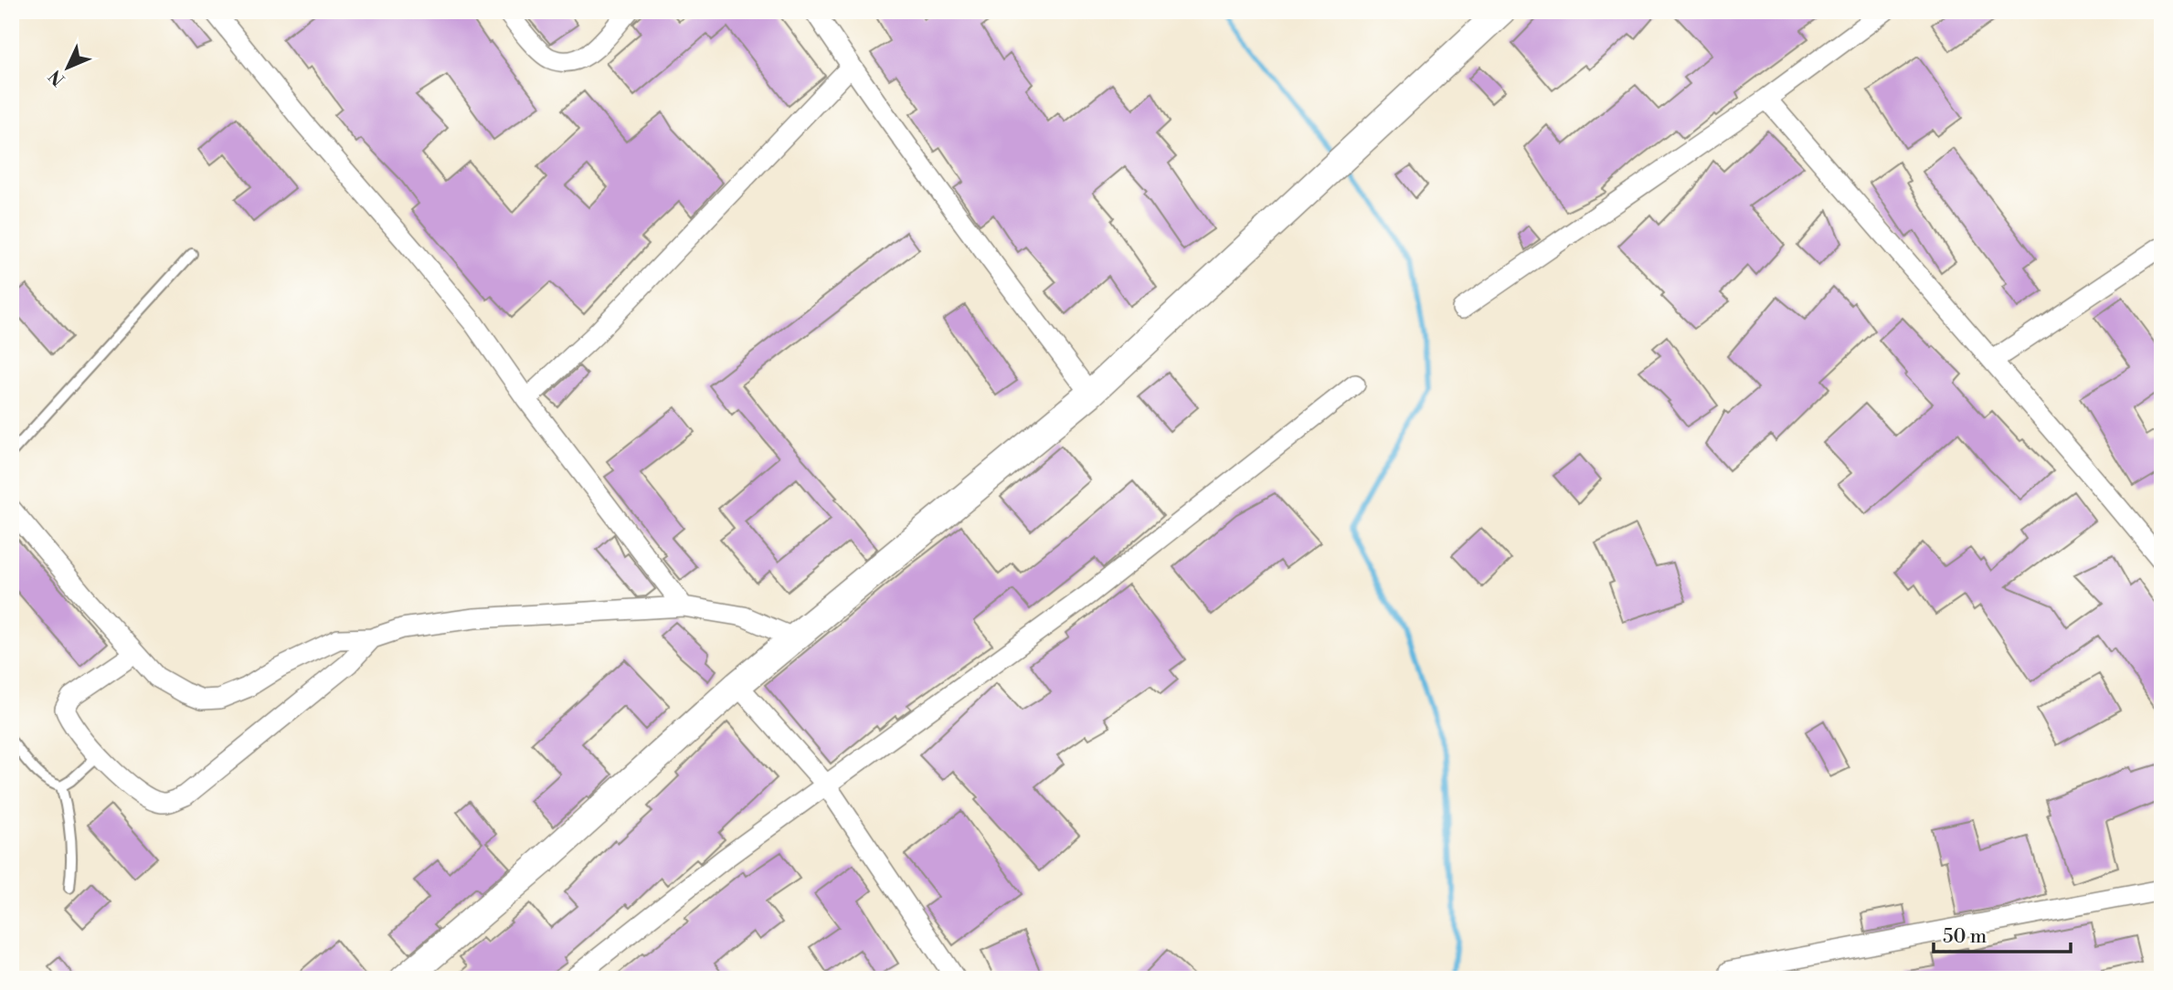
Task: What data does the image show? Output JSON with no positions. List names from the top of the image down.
{
  "scale_bar": "50 m",
  "north": "bottom left"
}
